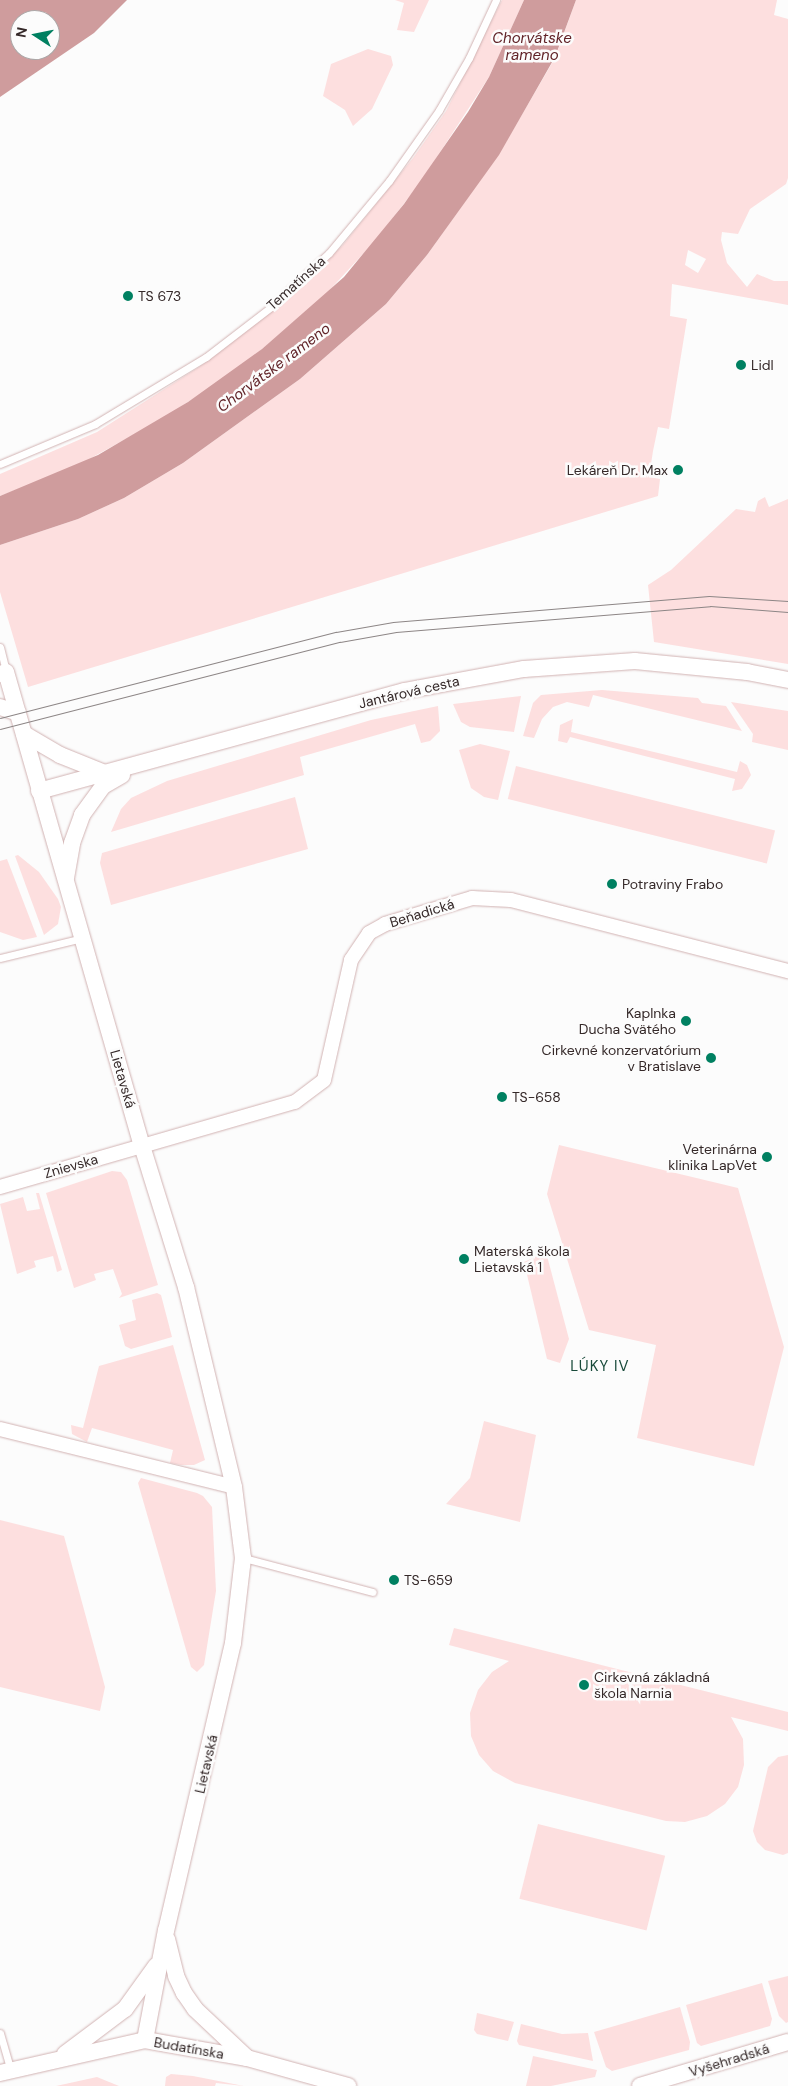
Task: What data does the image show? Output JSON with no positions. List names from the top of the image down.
{
  "streets": {
    "street": [
      "Jantárová cesta",
      "Beňadická",
      "Lietavská",
      "Znievska",
      "Budatínska",
      "Vyšehradská"
    ],
    "lane": ["Tematínska"]
  },
  "crossings": [
    ["Jantárová cesta", "Lietavská"],
    ["Beňadická", "Lietavská"],
    ["Beňadická", "Znievska"],
    ["Lietavská", "Znievska"],
    ["Lietavská", "Budatínska"]
  ],
  "districts": ["LÚKY IV"],
  "water": ["Chorvátske rameno"],
  "places": [
    "TS 673",
    "Lidl",
    "Lekáreň Dr. Max",
    "Potraviny Frabo",
    "Kaplnka Ducha Svätého",
    "Cirkevné konzervatórium v Bratislave",
    "TS-658",
    "Veterinárna klinika LapVet",
    "Materská škola Lietavská 1",
    "TS-659",
    "Cirkevná základná škola Narnia"
  ],
  "north": "left"
}
